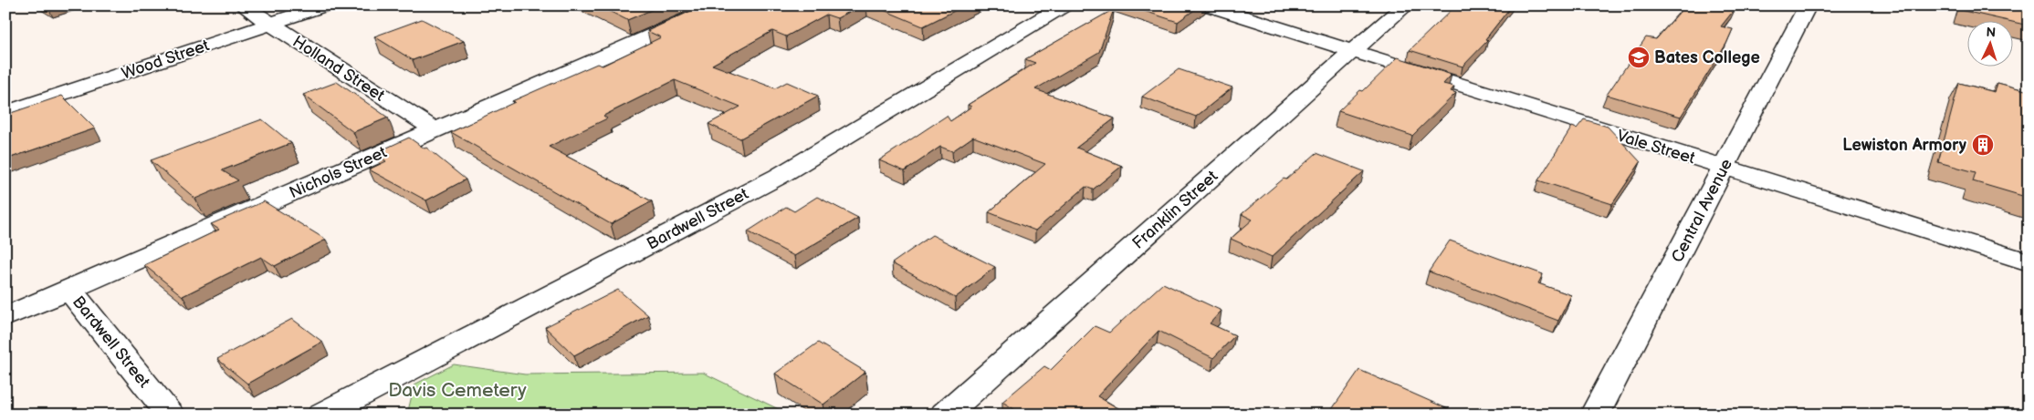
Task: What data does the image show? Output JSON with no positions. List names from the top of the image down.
{
  "streets": {
    "street": [
      "Wood Street",
      "Holland Street",
      "Vale Street",
      "Nichols Street",
      "Franklin Street",
      "Central Avenue",
      "Bardwell Street"
    ]
  },
  "crossings": [
    ["Wood Street", "Holland Street"],
    ["Holland Street", "Nichols Street"],
    ["Vale Street", "Franklin Street"],
    ["Vale Street", "Central Avenue"],
    ["Nichols Street", "Bardwell Street"]
  ],
  "parks": ["Davis Cemetery"],
  "places": {
    "school or university": ["Bates College"],
    "building": ["Lewiston Armory"]
  },
  "north": "top"
}
